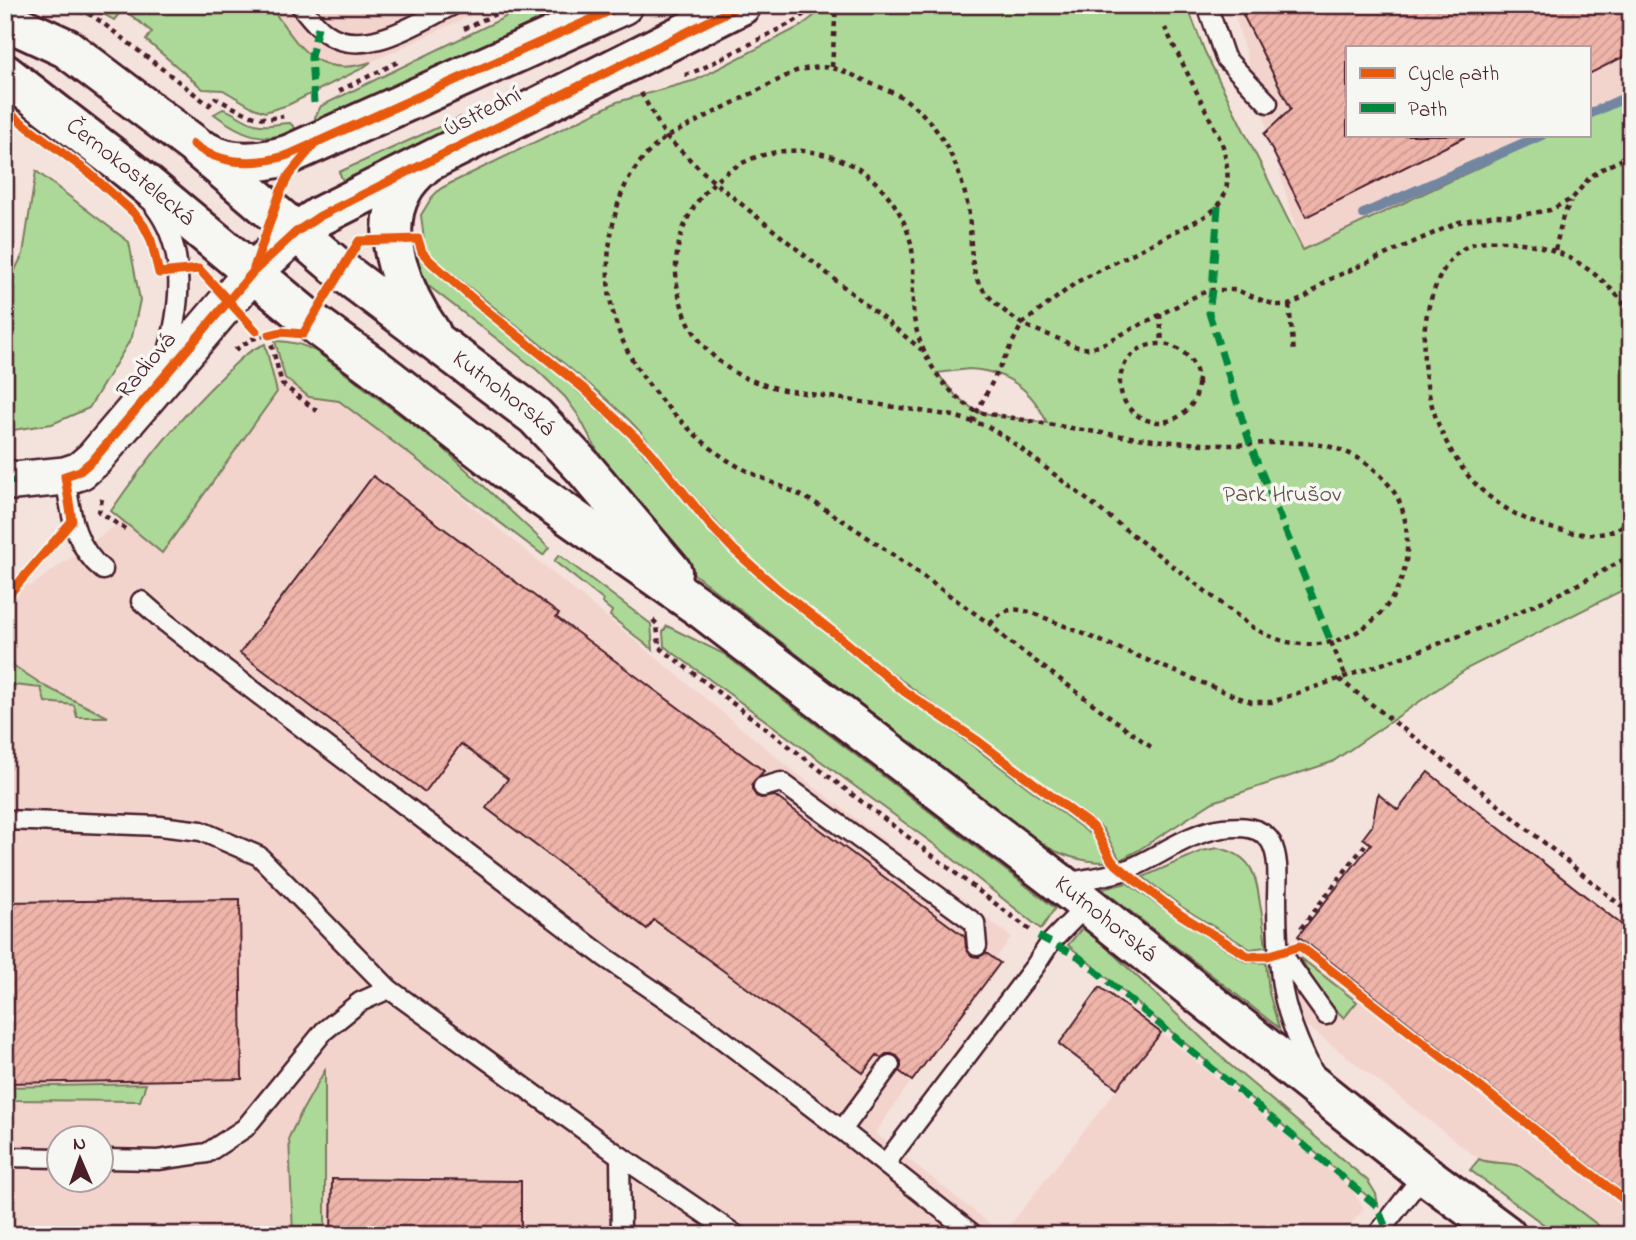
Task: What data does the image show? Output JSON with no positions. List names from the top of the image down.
{
  "streets": {
    "main road": ["Ústřední", "Černokostelecká", "Kutnohorská"],
    "street": ["Radiová"]
  },
  "crossings": [
    ["Ústřední", "Kutnohorská"],
    ["Černokostelecká", "Radiová"],
    ["Černokostelecká", "Kutnohorská"],
    ["Radiová", "Kutnohorská"]
  ],
  "parks": ["Park Hrušov"],
  "legend": ["Cycle path", "Path"],
  "north": "top"
}
